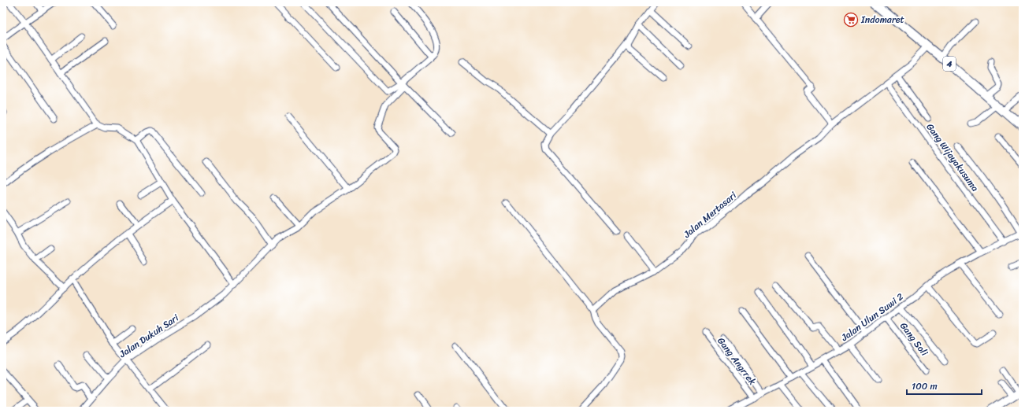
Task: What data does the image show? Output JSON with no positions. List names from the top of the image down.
{
  "streets": {
    "highway": ["4"],
    "street": [
      "Gang Wijayakusuma",
      "Jalan Mertasari",
      "Jalan Ulun Suwi 2",
      "Jalan Dukuh Sari",
      "Gang Soli",
      "Gang Angrrek"
    ]
  },
  "crossings": [
    ["4", "Jalan Mertasari"],
    ["Gang Wijayakusuma", "Jalan Mertasari"],
    ["Gang Wijayakusuma", "Jalan Ulun Suwi 2"],
    ["Jalan Ulun Suwi 2", "Gang Soli"],
    ["Jalan Ulun Suwi 2", "Gang Angrrek"]
  ],
  "places": {
    "supermarket": ["Indomaret"]
  },
  "scale_bar": "100 m"
}
